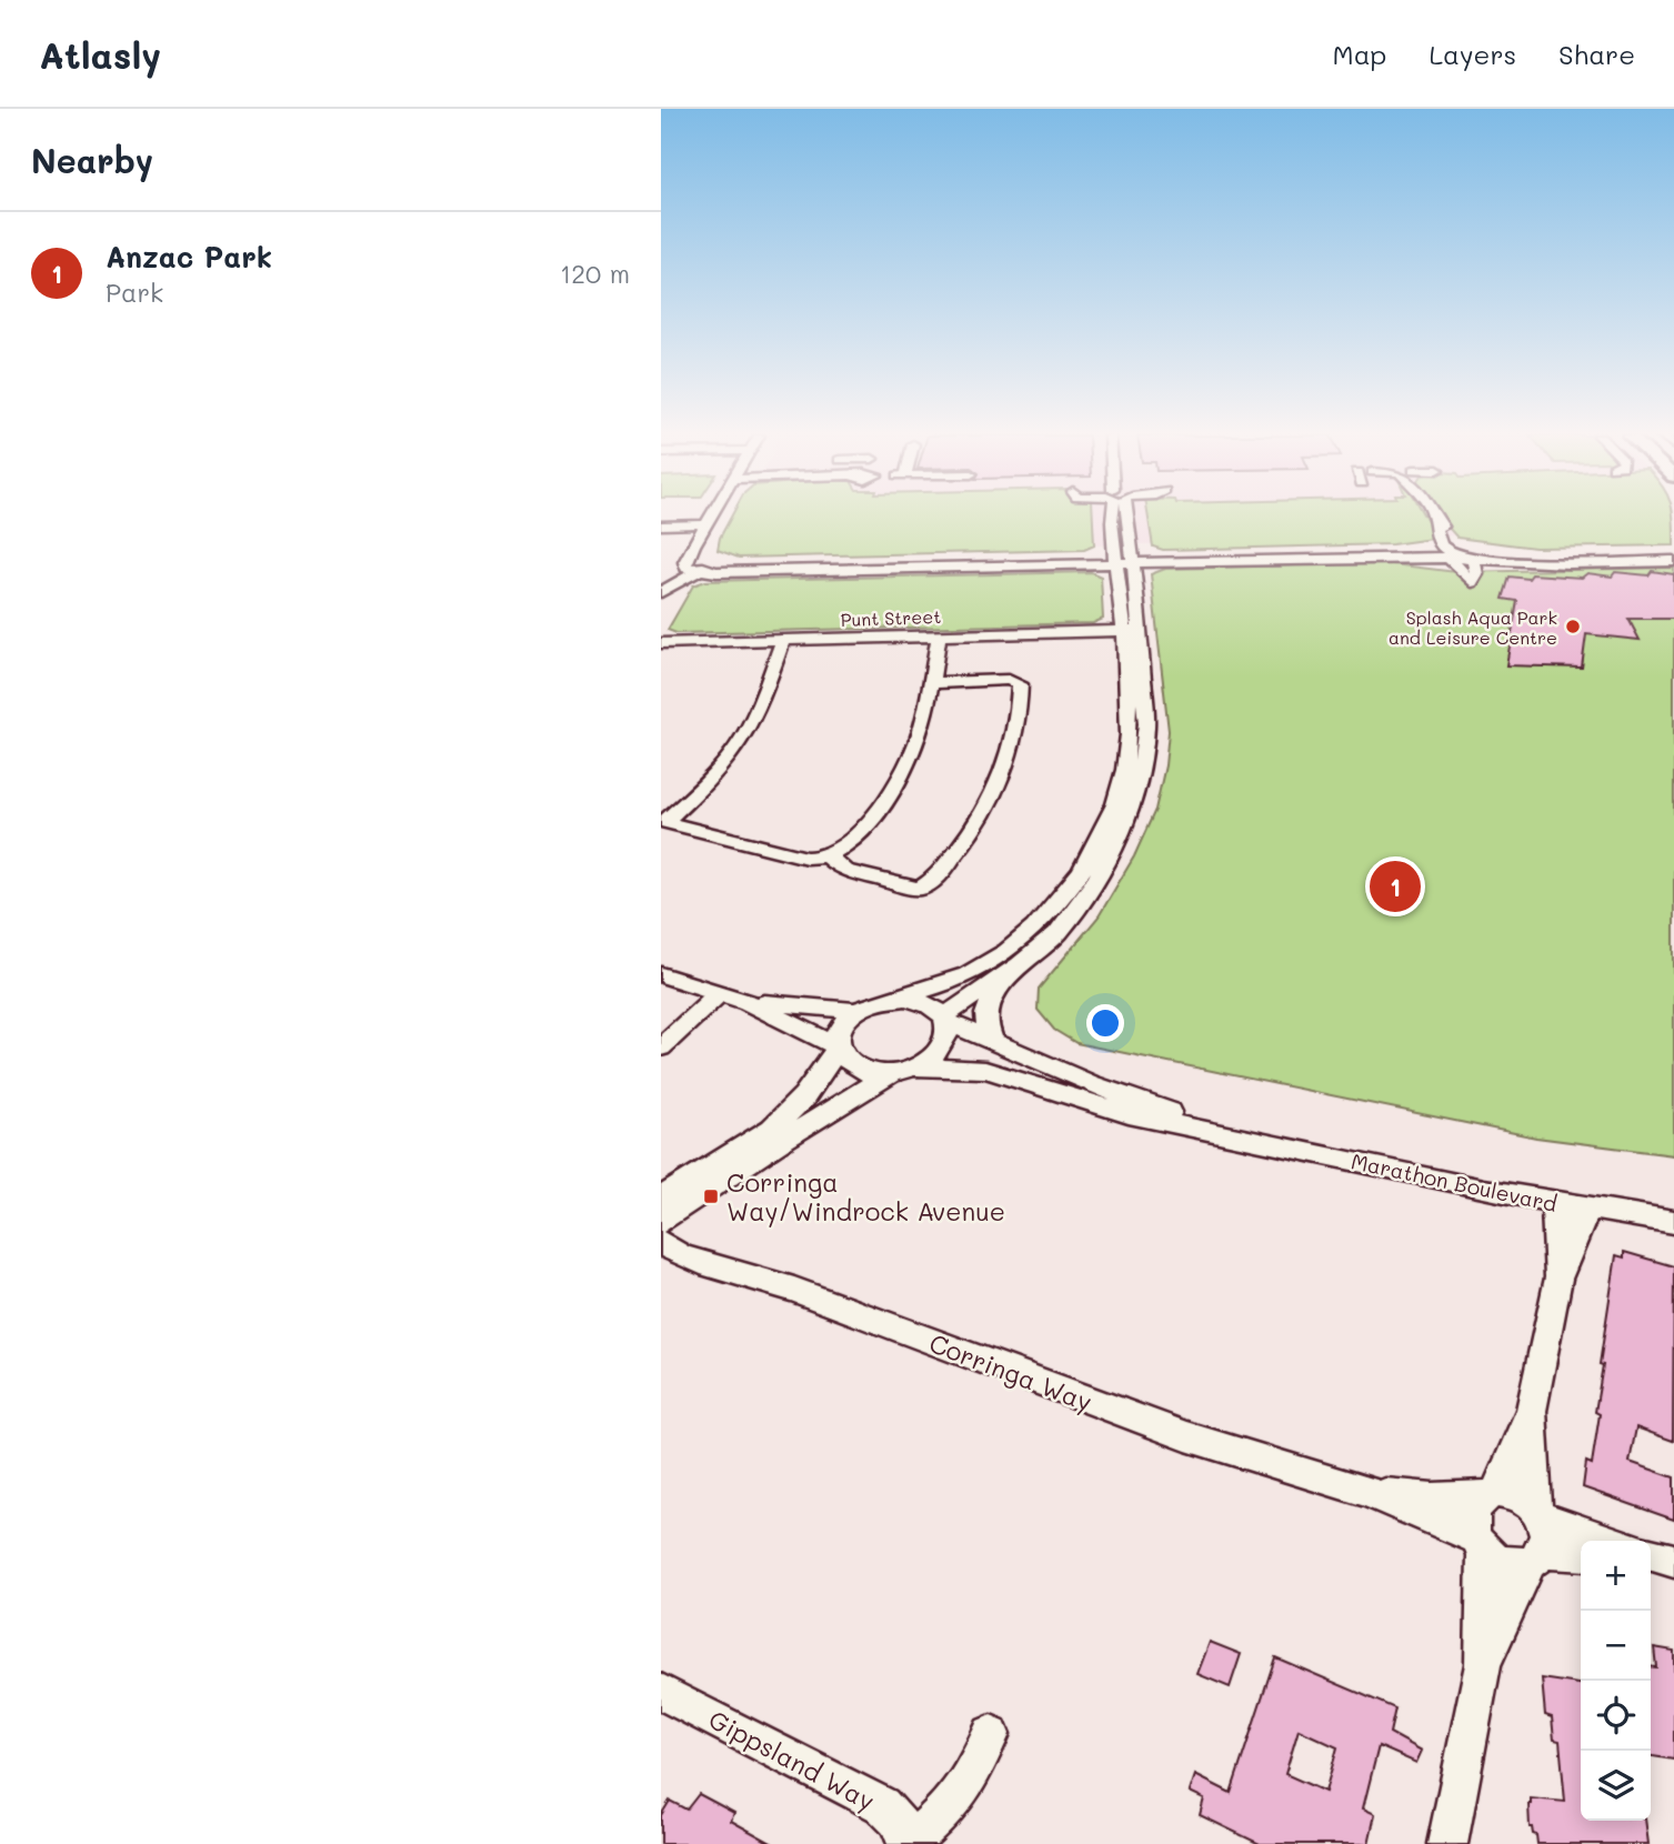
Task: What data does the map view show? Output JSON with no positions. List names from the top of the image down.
{
  "streets": {
    "street": [
      "Punt Street",
      "Marathon Boulevard",
      "Corringa Way",
      "Gippsland Way"
    ]
  },
  "places": {
    "other": ["Splash Aqua Park and Leisure Centre"],
    "transit": ["Corringa Way/Windrock Avenue"]
  },
  "page": {
    "header": "Atlasly",
    "nav": ["Map", "Layers", "Share"],
    "heading": "Nearby",
    "list": [
      {
        "mark": "1",
        "name": "Anzac Park",
        "note": "Park",
        "value": "120 m"
      }
    ],
    "pins": "1",
    "map_buttons": ["+", "−"]
  }
}
